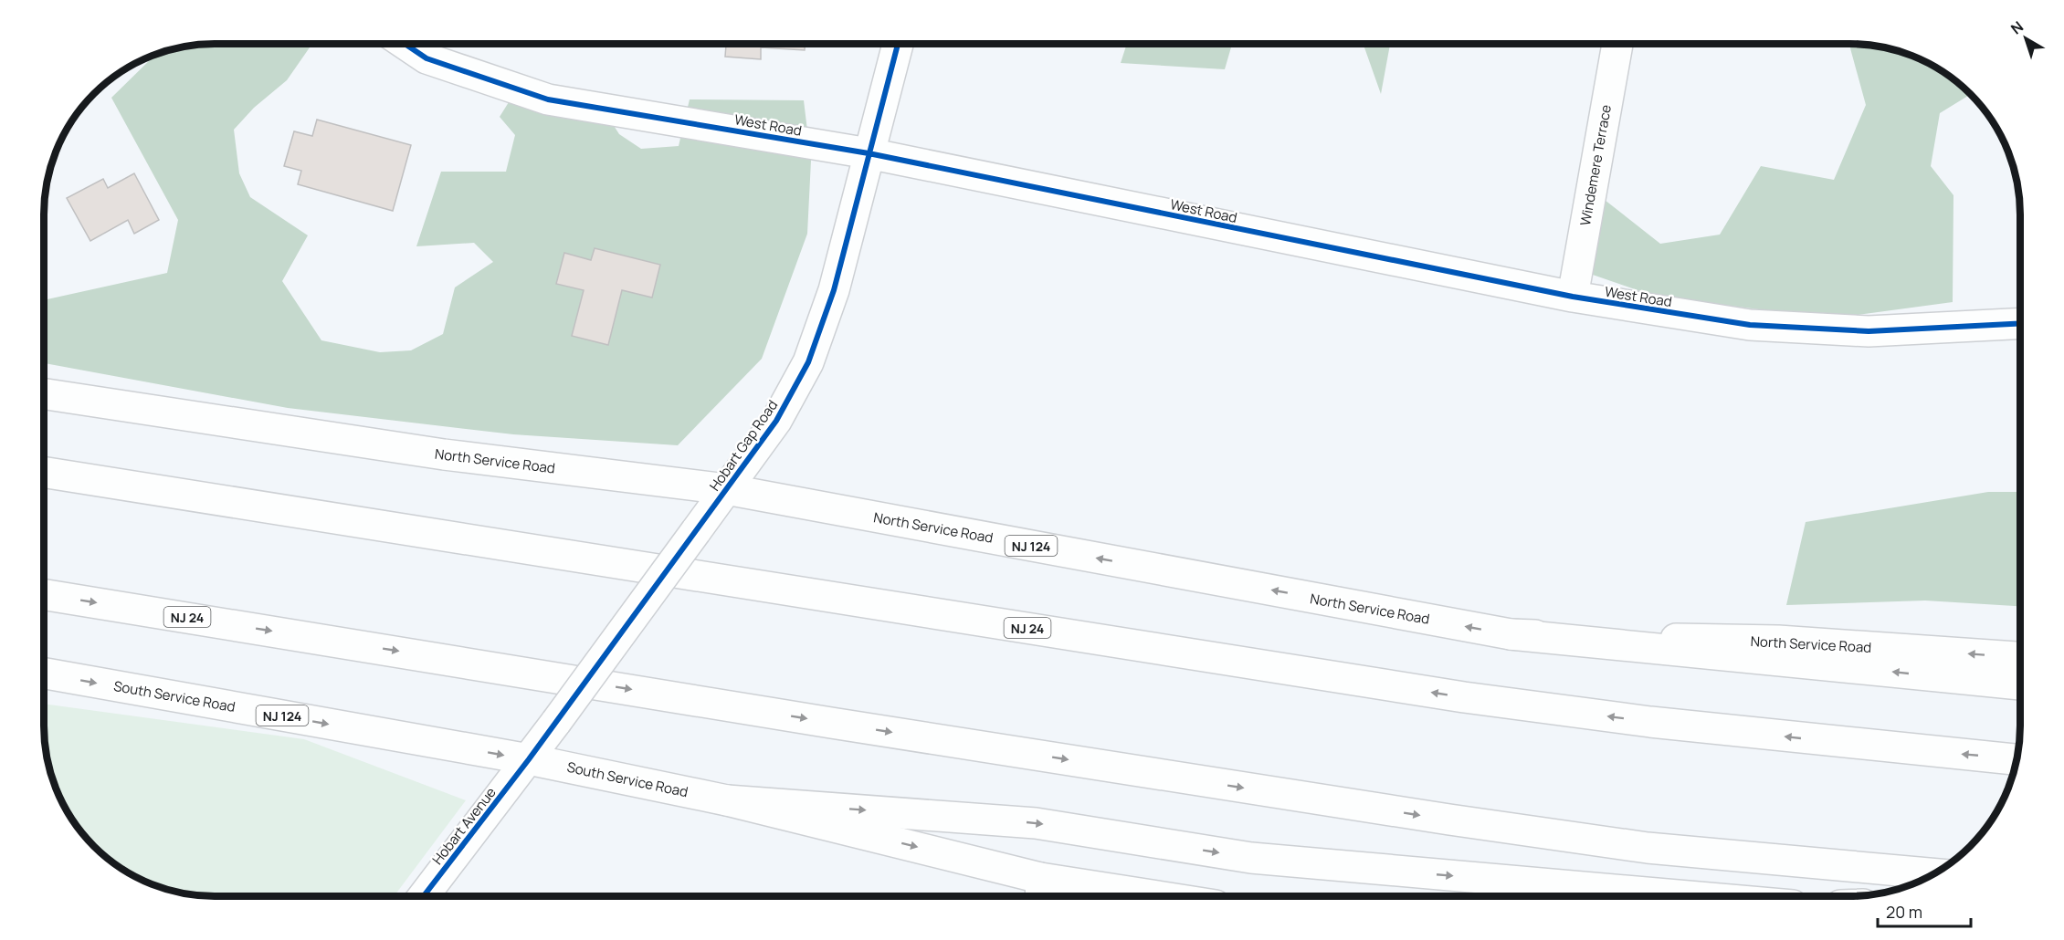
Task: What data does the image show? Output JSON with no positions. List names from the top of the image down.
{
  "streets": {
    "main road": [
      "West Road",
      "Windemere Terrace",
      "Hobart Gap Road",
      "North Service Road",
      "NJ 124",
      "NJ 24",
      "South Service Road",
      "Hobart Avenue"
    ]
  },
  "crossings": [
    ["West Road", "Windemere Terrace"],
    ["West Road", "Hobart Gap Road"],
    ["Hobart Gap Road", "North Service Road"],
    ["Hobart Gap Road", "South Service Road"],
    ["Hobart Gap Road", "Hobart Avenue"],
    ["South Service Road", "Hobart Avenue"]
  ],
  "scale_bar": "20 m",
  "north": "top left"
}
